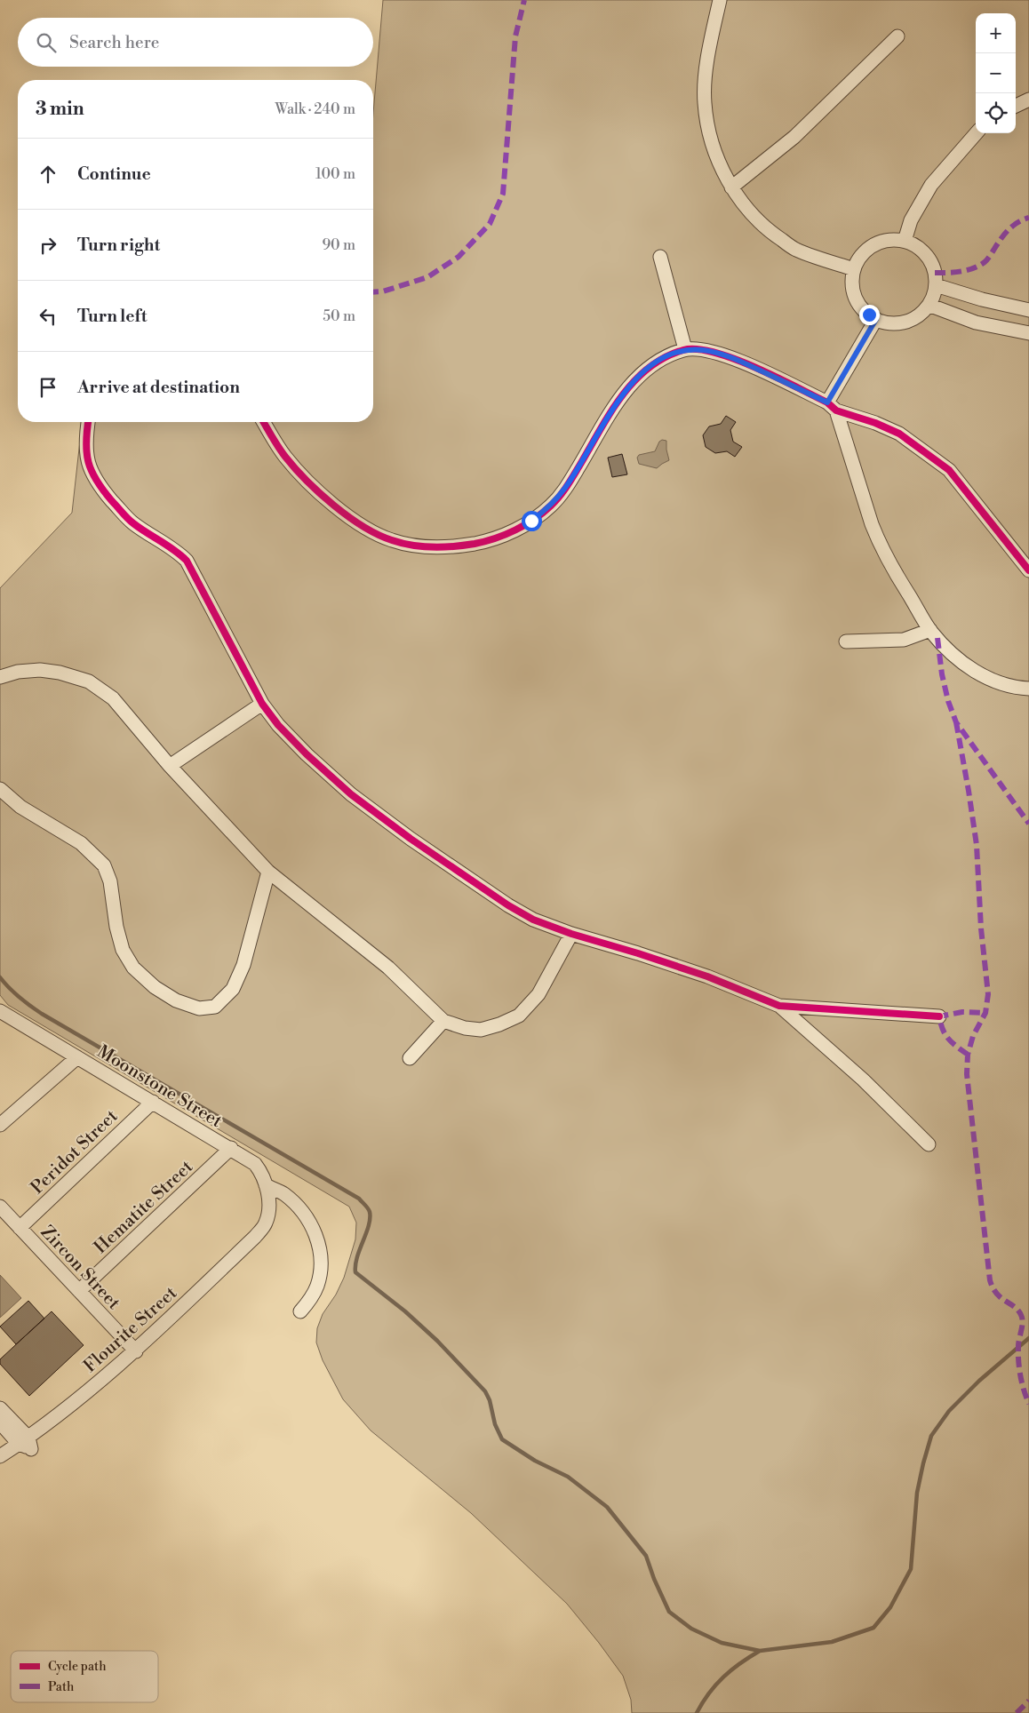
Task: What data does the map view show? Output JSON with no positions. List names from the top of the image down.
{
  "streets": {
    "street": [
      "Moonstone Street",
      "Peridot Street",
      "Hematite Street",
      "Zircon Street",
      "Flourite Street"
    ]
  },
  "crossings": [
    ["Moonstone Street", "Peridot Street"],
    ["Moonstone Street", "Hematite Street"],
    ["Moonstone Street", "Flourite Street"],
    ["Peridot Street", "Zircon Street"],
    ["Hematite Street", "Zircon Street"],
    ["Zircon Street", "Flourite Street"]
  ],
  "legend": ["Cycle path", "Path"],
  "page": {
    "map_buttons": ["+", "−"],
    "search": "Search here",
    "heading": ["3 min", "Walk · 240 m"],
    "list": [
      ["Continue", "100 m"],
      ["Turn right", "90 m"],
      ["Turn left", "50 m"],
      "Arrive at destination"
    ]
  }
}
